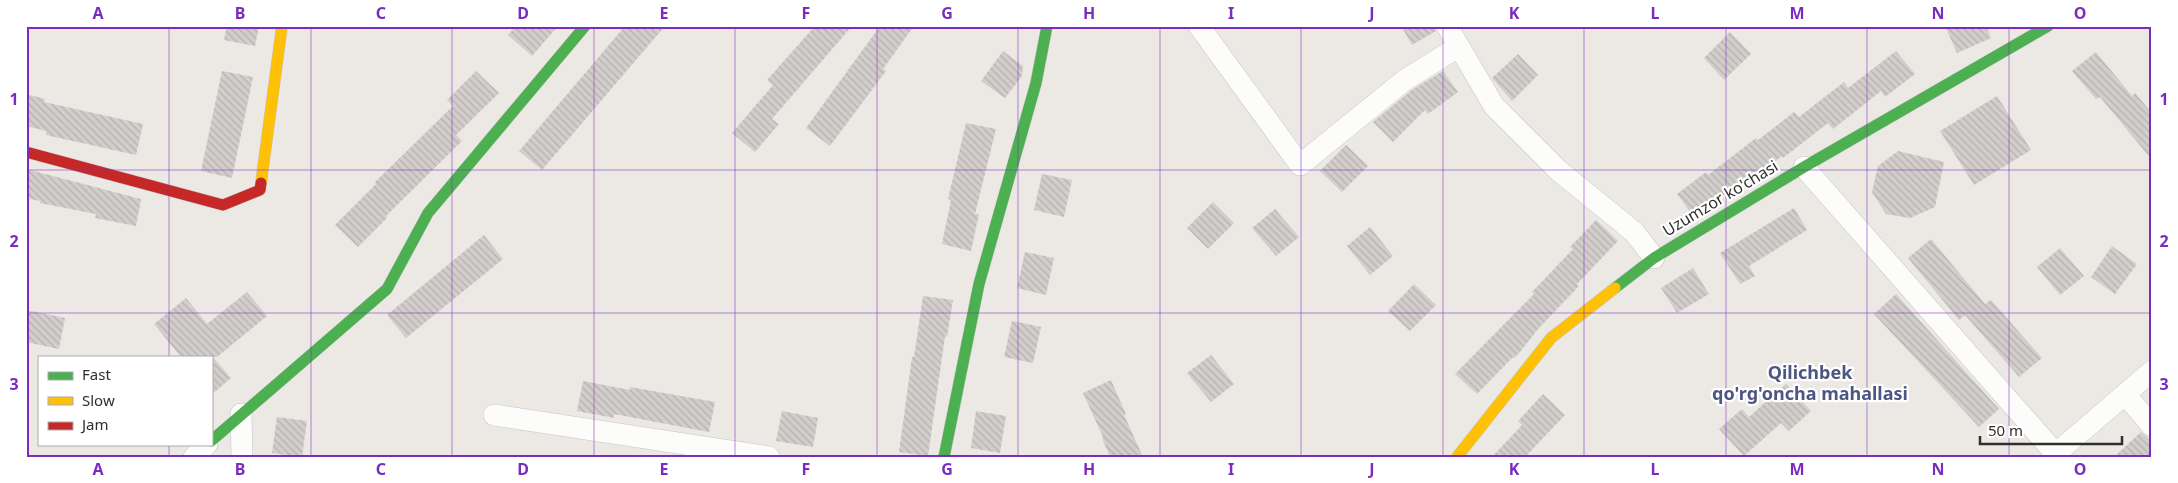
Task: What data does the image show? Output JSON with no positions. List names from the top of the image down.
{
  "streets": {
    "street": ["Uzumzor ko'chasi"]
  },
  "districts": ["Qilichbek qo'rg'oncha mahallasi"],
  "legend": ["Fast", "Slow", "Jam"],
  "scale_bar": "50 m",
  "grid": {
    "columns": [
      "A",
      "B",
      "C",
      "D",
      "E",
      "F",
      "G",
      "H",
      "I",
      "J",
      "K",
      "L",
      "M",
      "N",
      "O"
    ],
    "rows": ["1", "2", "3"]
  }
}
